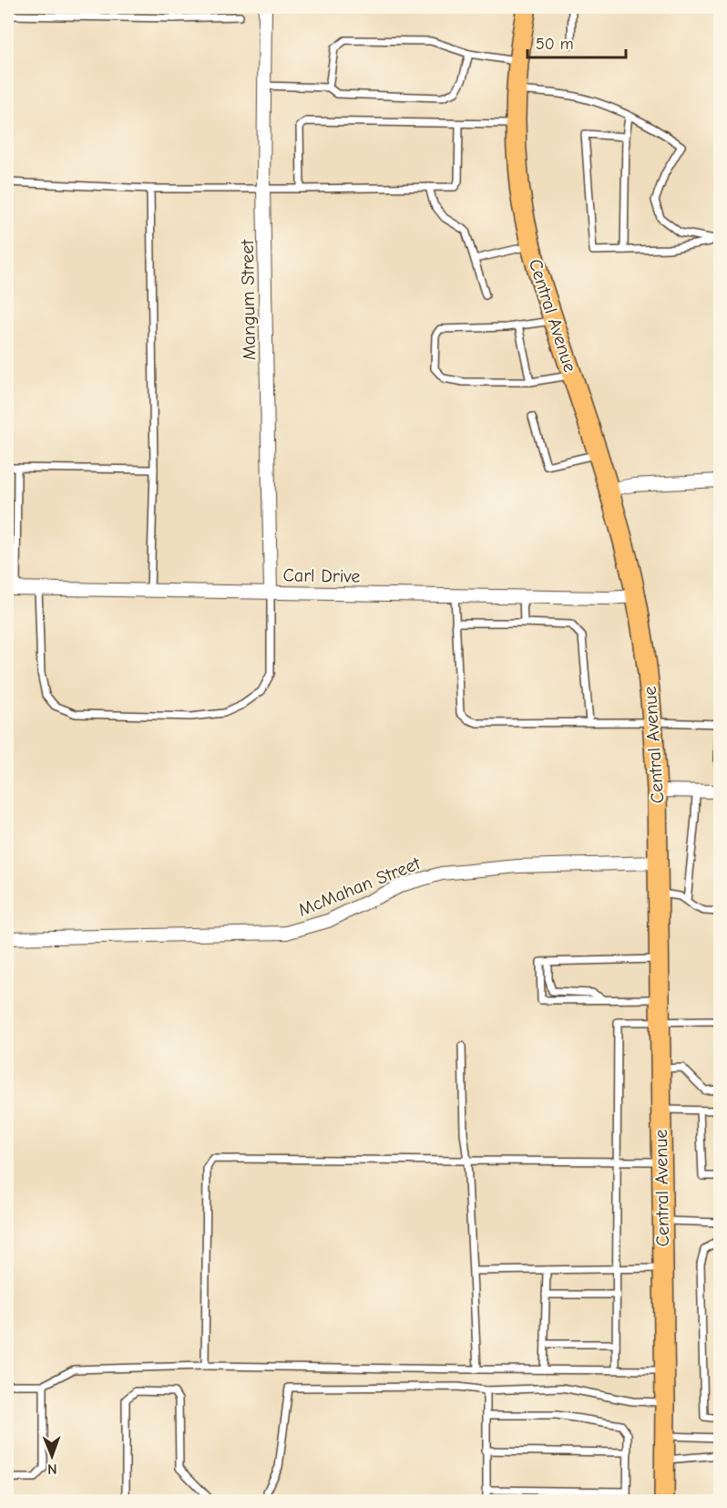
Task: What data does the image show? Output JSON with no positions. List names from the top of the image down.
{
  "streets": {
    "main road": ["Central Avenue"],
    "street": ["Mangum Street", "Carl Drive", "McMahan Street"]
  },
  "crossings": [
    ["Mangum Street", "Carl Drive"],
    ["Central Avenue", "Carl Drive"],
    ["Central Avenue", "McMahan Street"]
  ],
  "scale_bar": "50 m",
  "north": "bottom"
}
